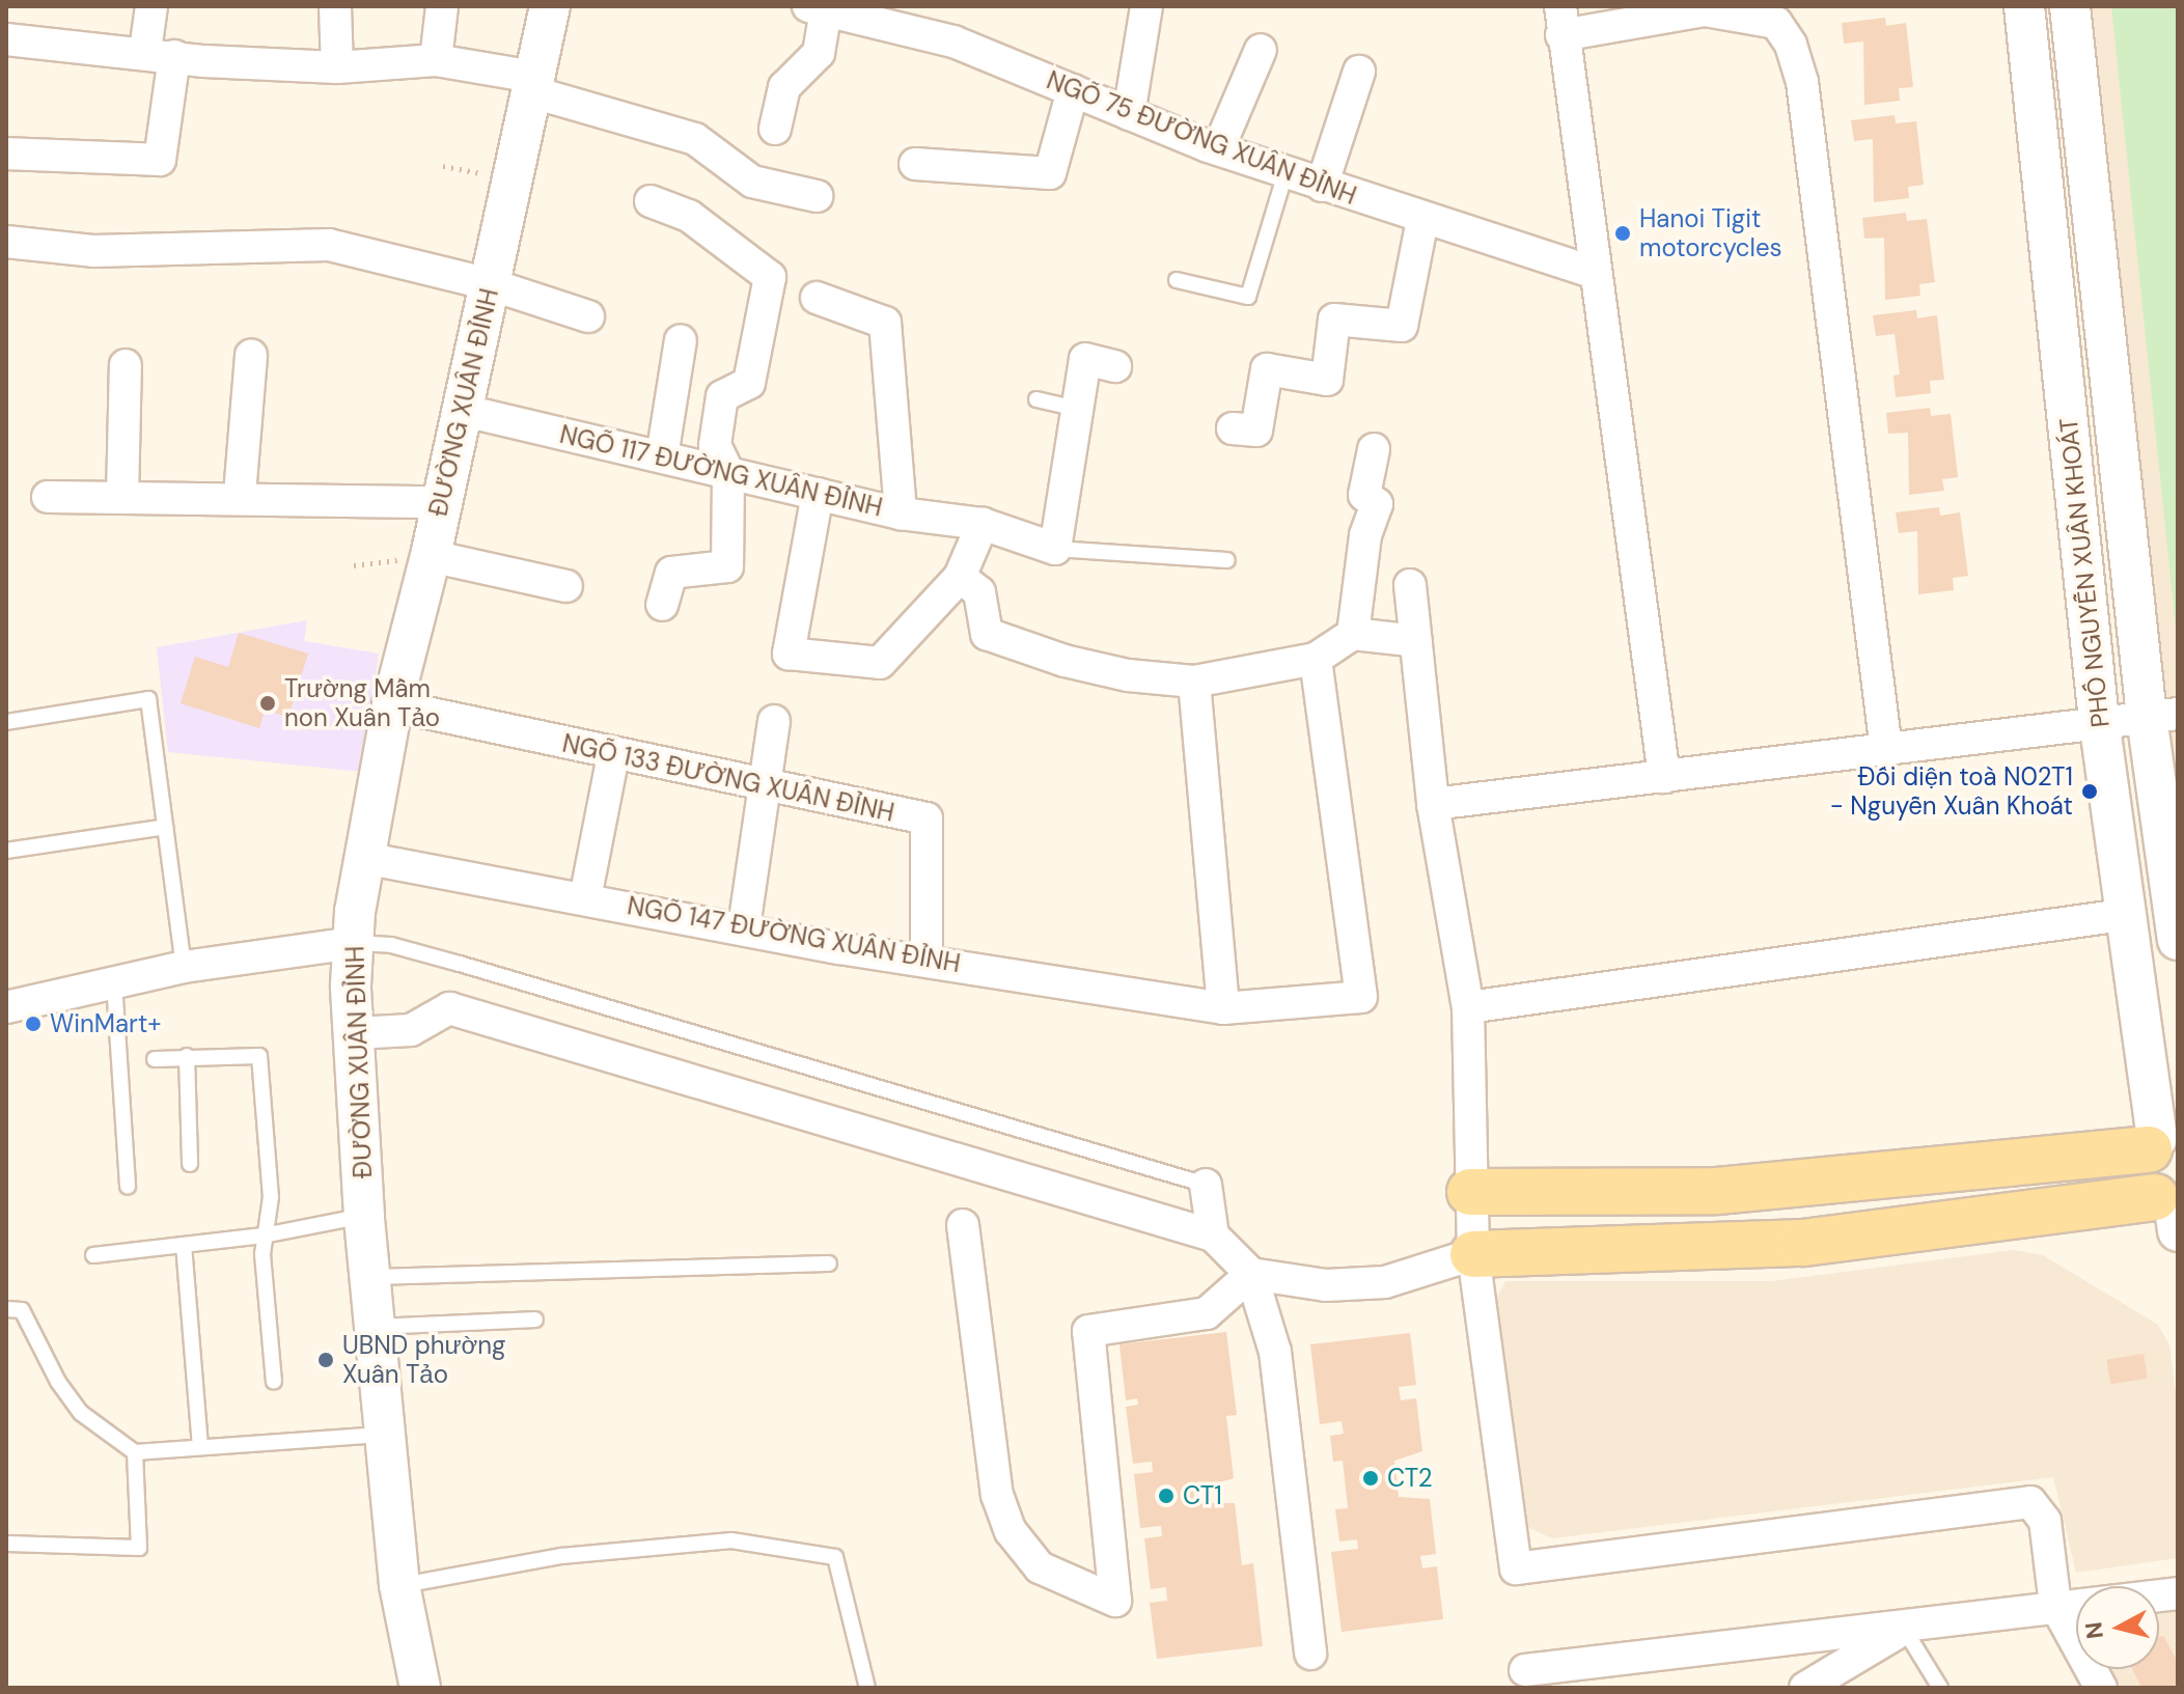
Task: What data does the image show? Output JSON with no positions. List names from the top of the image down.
{
  "streets": {
    "street": [
      "NGÕ 75 ĐƯỜNG XUÂN ĐỈNH",
      "ĐƯỜNG XUÂN ĐỈNH",
      "NGÕ 117 ĐƯỜNG XUÂN ĐỈNH",
      "PHỐ NGUYỄN XUÂN KHOÁT",
      "NGÕ 133 ĐƯỜNG XUÂN ĐỈNH",
      "NGÕ 147 ĐƯỜNG XUÂN ĐỈNH"
    ]
  },
  "crossings": [
    ["ĐƯỜNG XUÂN ĐỈNH", "NGÕ 117 ĐƯỜNG XUÂN ĐỈNH"],
    ["ĐƯỜNG XUÂN ĐỈNH", "NGÕ 133 ĐƯỜNG XUÂN ĐỈNH"],
    ["ĐƯỜNG XUÂN ĐỈNH", "NGÕ 147 ĐƯỜNG XUÂN ĐỈNH"],
    ["NGÕ 133 ĐƯỜNG XUÂN ĐỈNH", "NGÕ 147 ĐƯỜNG XUÂN ĐỈNH"]
  ],
  "places": [
    "Hanoi Tigit motorcycles",
    "Trường Mầm non Xuân Tảo",
    "Đối diện toà N02T1 - Nguyễn Xuân Khoát",
    "WinMart+",
    "UBND phường Xuân Tảo",
    "CT2",
    "CT1"
  ],
  "north": "left"
}
